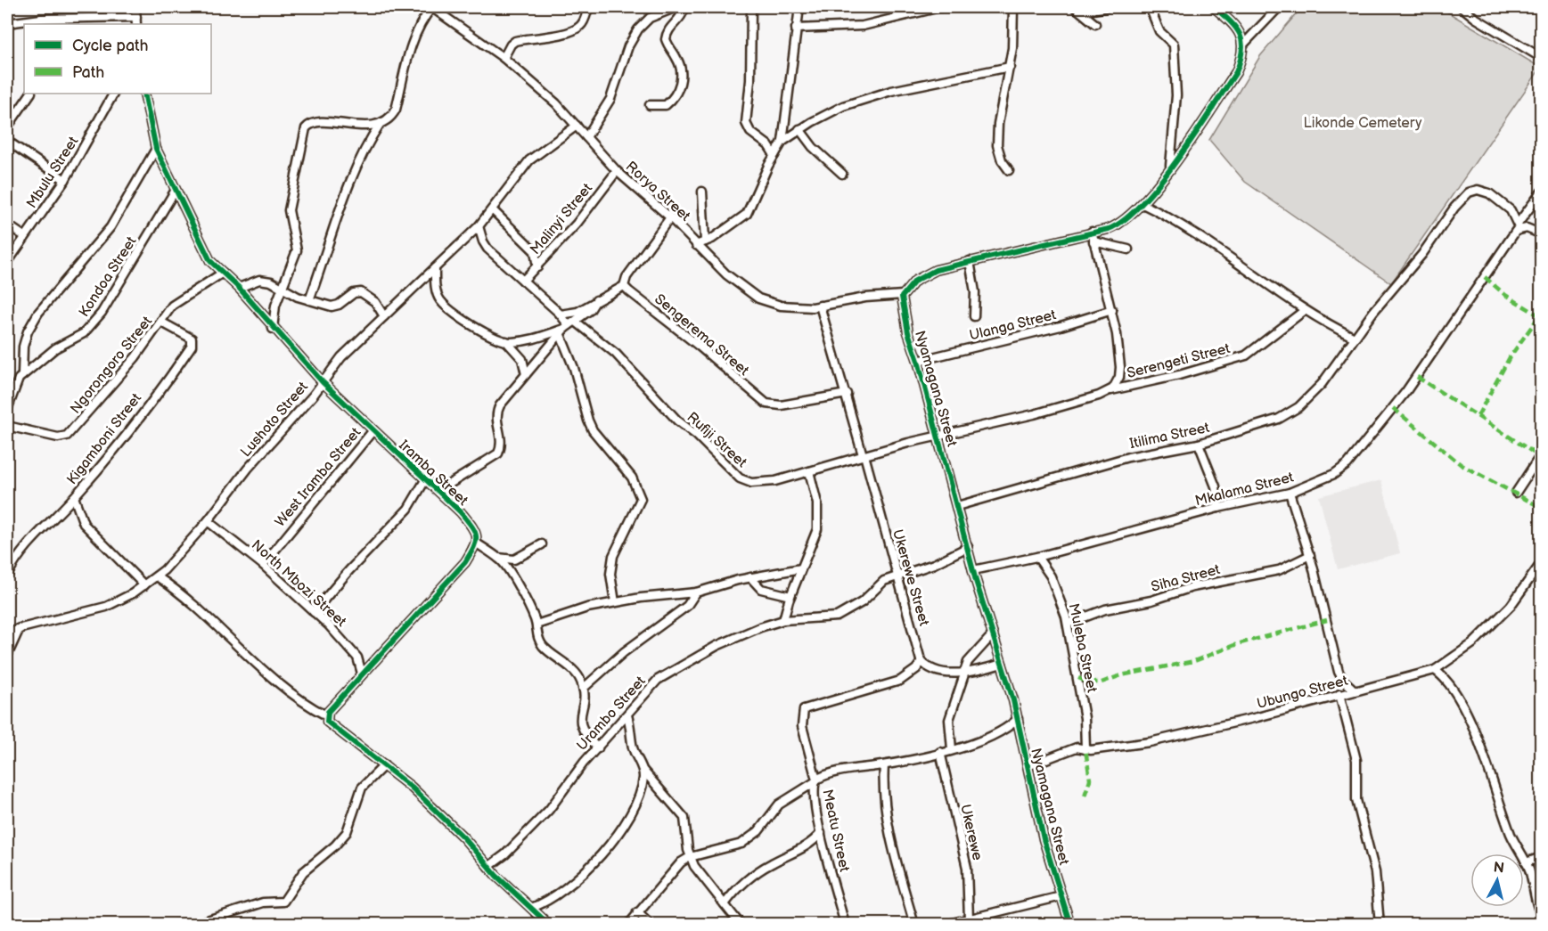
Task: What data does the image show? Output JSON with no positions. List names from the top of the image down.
{
  "streets": {
    "street": [
      "Mbulu Street",
      "Rorya Street",
      "Malinyi Street",
      "Kondoa Street",
      "Ulanga Street",
      "Sengerema Street",
      "Serengeti Street",
      "Ngorongoro Street",
      "Nyamagana Street",
      "Lushoto Street",
      "Itilima Street",
      "Kigamboni Street",
      "Rufiji Street",
      "Iramba Street",
      "West Iramba Street",
      "Mkalama Street",
      "Ukerewe Street",
      "Siha Street",
      "North Mbozi Street",
      "Muleba Street",
      "Ubungo Street",
      "Urambo Street",
      "Meatu Street",
      "Ukerewe"
    ]
  },
  "crossings": [
    ["Rorya Street", "Malinyi Street"],
    ["Rorya Street", "Nyamagana Street"],
    ["Rorya Street", "Lushoto Street"],
    ["Rorya Street", "Ukerewe Street"],
    ["Malinyi Street", "Rufiji Street"],
    ["Kondoa Street", "Iramba Street"],
    ["Ulanga Street", "Serengeti Street"],
    ["Ulanga Street", "Nyamagana Street"],
    ["Sengerema Street", "Ukerewe Street"],
    ["Serengeti Street", "Nyamagana Street"],
    ["Serengeti Street", "Rufiji Street"],
    ["Ngorongoro Street", "Kigamboni Street"],
    ["Ngorongoro Street", "Iramba Street"],
    ["Nyamagana Street", "Itilima Street"],
    ["Nyamagana Street", "Rufiji Street"],
    ["Nyamagana Street", "Mkalama Street"],
    ["Nyamagana Street", "Ubungo Street"],
    ["Nyamagana Street", "Urambo Street"],
    ["Nyamagana Street", "Meatu Street"],
    ["Lushoto Street", "Rufiji Street"],
    ["Lushoto Street", "Iramba Street"],
    ["Lushoto Street", "North Mbozi Street"],
    ["Itilima Street", "Mkalama Street"],
    ["Rufiji Street", "Ukerewe Street"],
    ["Iramba Street", "West Iramba Street"],
    ["West Iramba Street", "North Mbozi Street"],
    ["Mkalama Street", "Muleba Street"],
    ["Ukerewe Street", "Urambo Street"],
    ["Siha Street", "Muleba Street"],
    ["Muleba Street", "Ubungo Street"],
    ["Meatu Street", "Ukerewe"]
  ],
  "parks": ["Likonde Cemetery"],
  "legend": ["Cycle path", "Path"],
  "north": "top"
}
